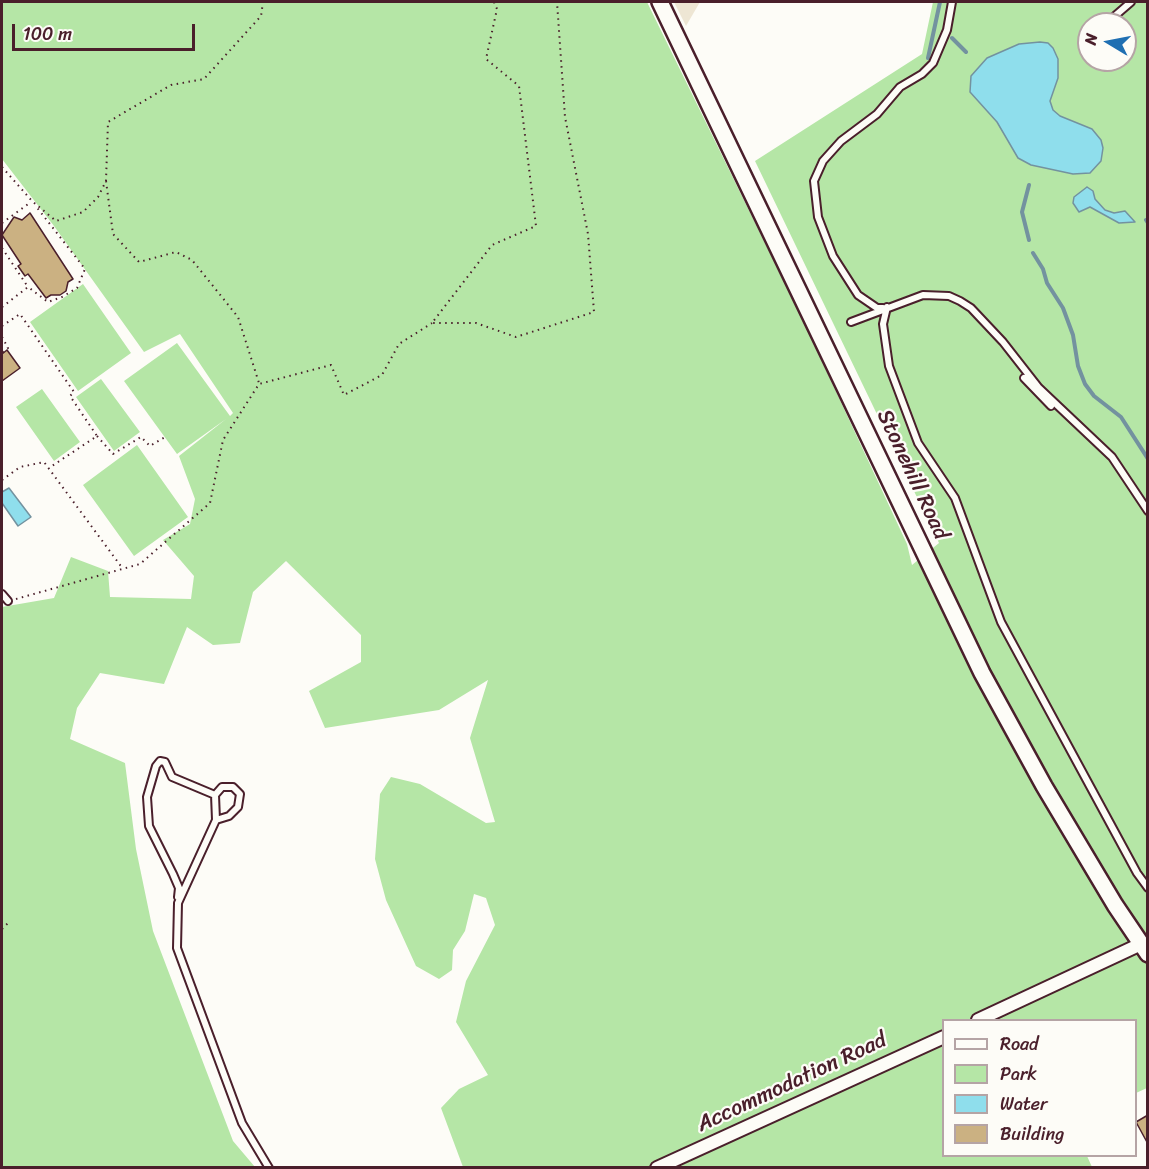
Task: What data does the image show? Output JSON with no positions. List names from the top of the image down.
{
  "streets": {
    "street": ["Stonehill Road", "Accommodation Road"]
  },
  "legend": [
    "Road",
    "Park",
    "Water",
    "Building"
  ],
  "scale_bar": "100 m",
  "north": "left"
}
